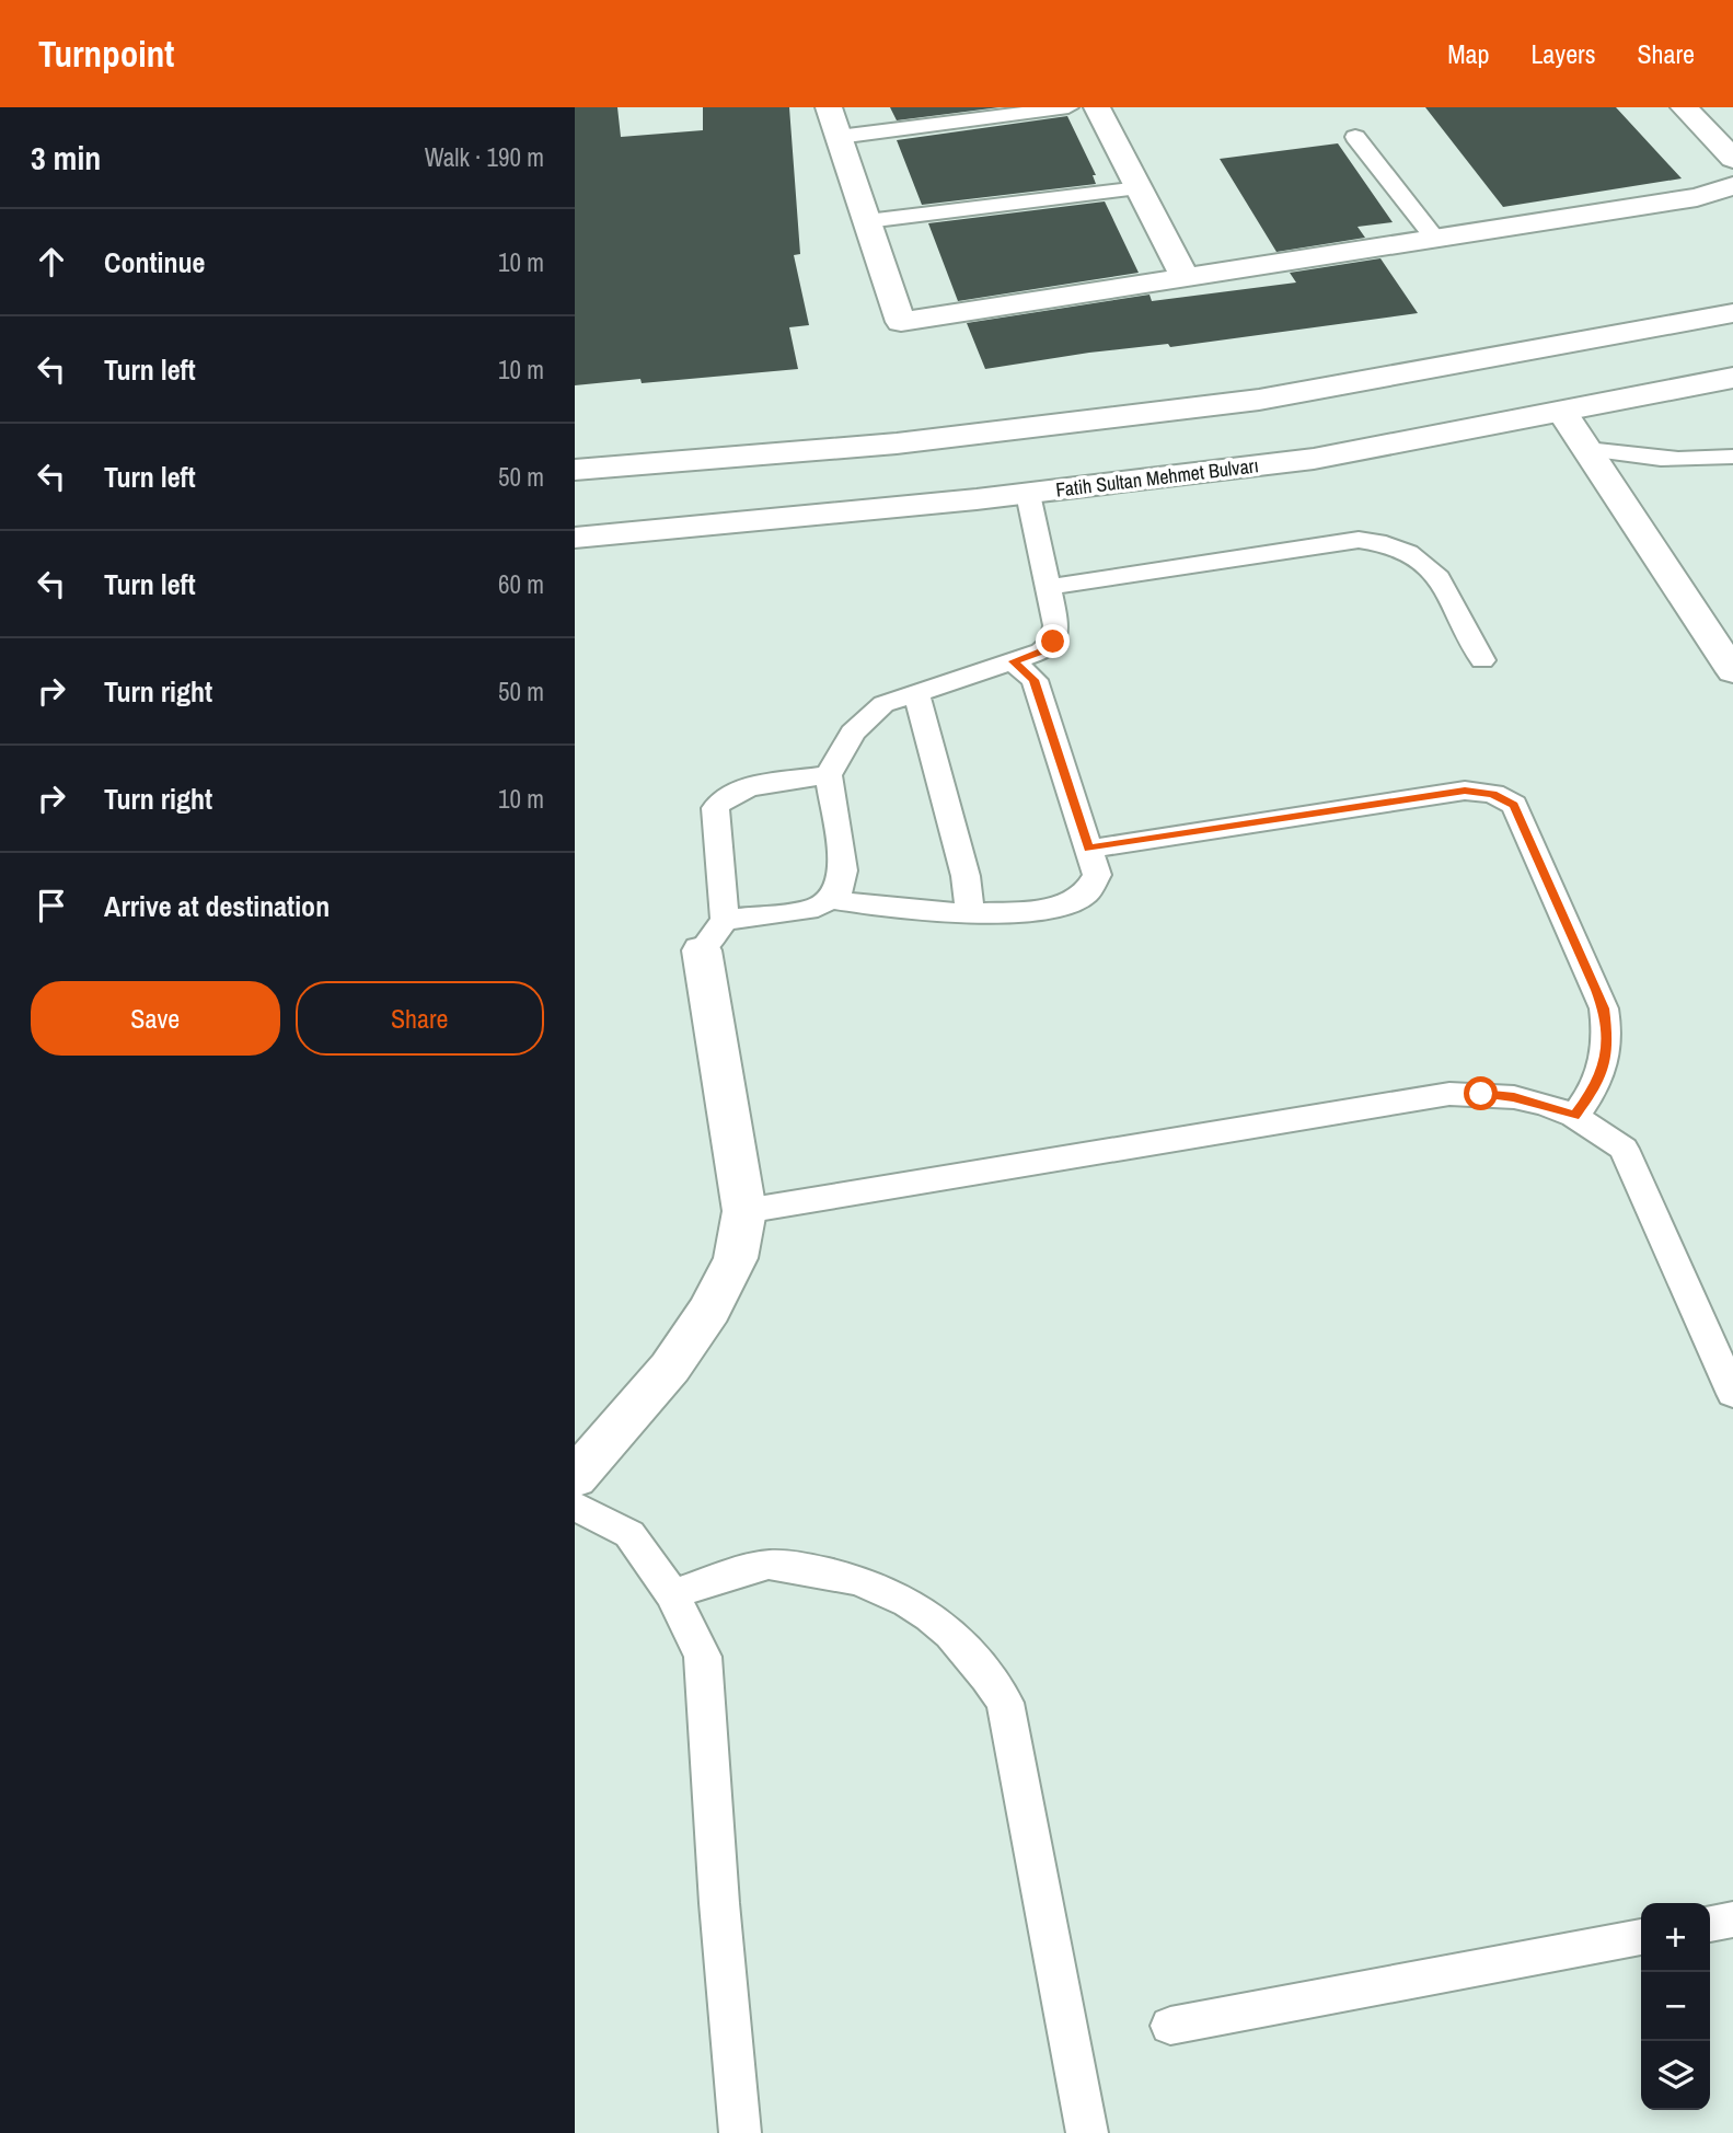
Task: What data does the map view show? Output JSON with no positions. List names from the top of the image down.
{
  "streets": {
    "main road": ["Fatih Sultan Mehmet Bulvarı"]
  },
  "page": {
    "header": "Turnpoint",
    "nav": ["Map", "Layers", "Share"],
    "heading": ["3 min", "Walk · 190 m"],
    "list": [
      ["Continue", "10 m"],
      ["Turn left", "10 m"],
      ["Turn left", "50 m"],
      ["Turn left", "60 m"],
      ["Turn right", "50 m"],
      ["Turn right", "10 m"],
      "Arrive at destination"
    ],
    "buttons": ["Save", "Share"],
    "map_buttons": ["+", "−"]
  }
}
